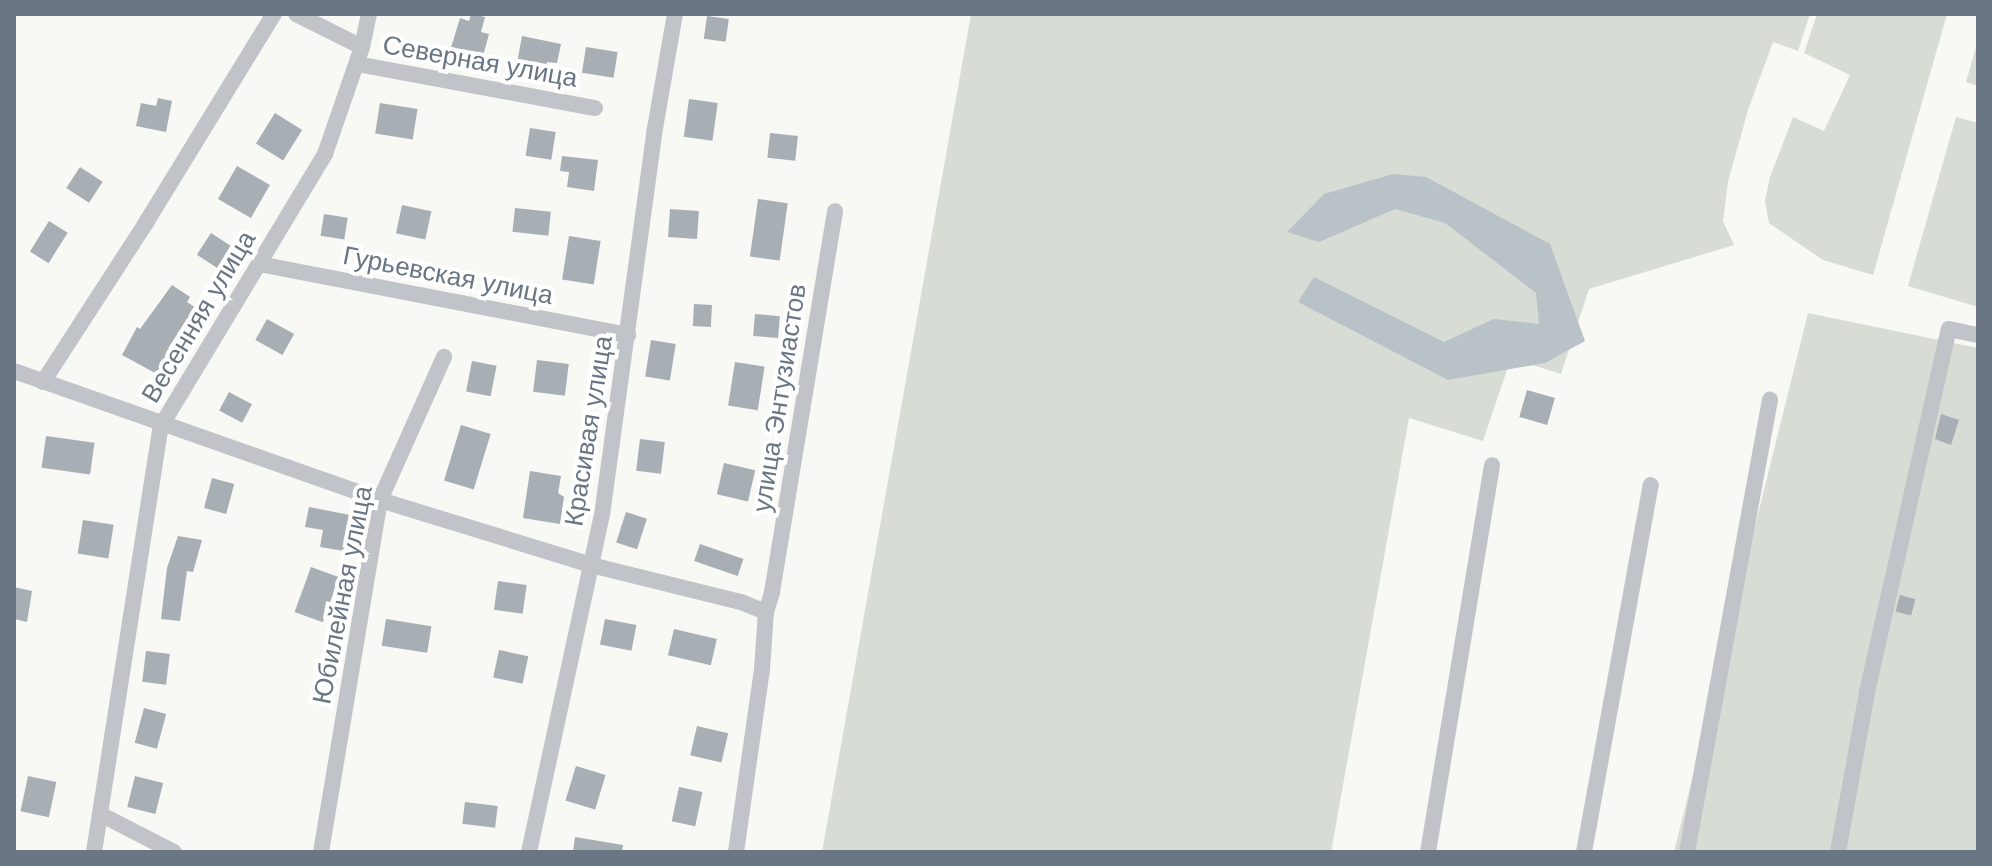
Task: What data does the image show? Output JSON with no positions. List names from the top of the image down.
{
  "streets": {
    "street": [
      "Северная улица",
      "Гурьевская улица",
      "Весенняя улица",
      "улица Энтузиастов",
      "Красивая улица",
      "Юбилейная улица"
    ]
  },
  "crossings": [
    ["Северная улица", "Весенняя улица"],
    ["Гурьевская улица", "Весенняя улица"],
    ["Гурьевская улица", "Красивая улица"]
  ]
}
